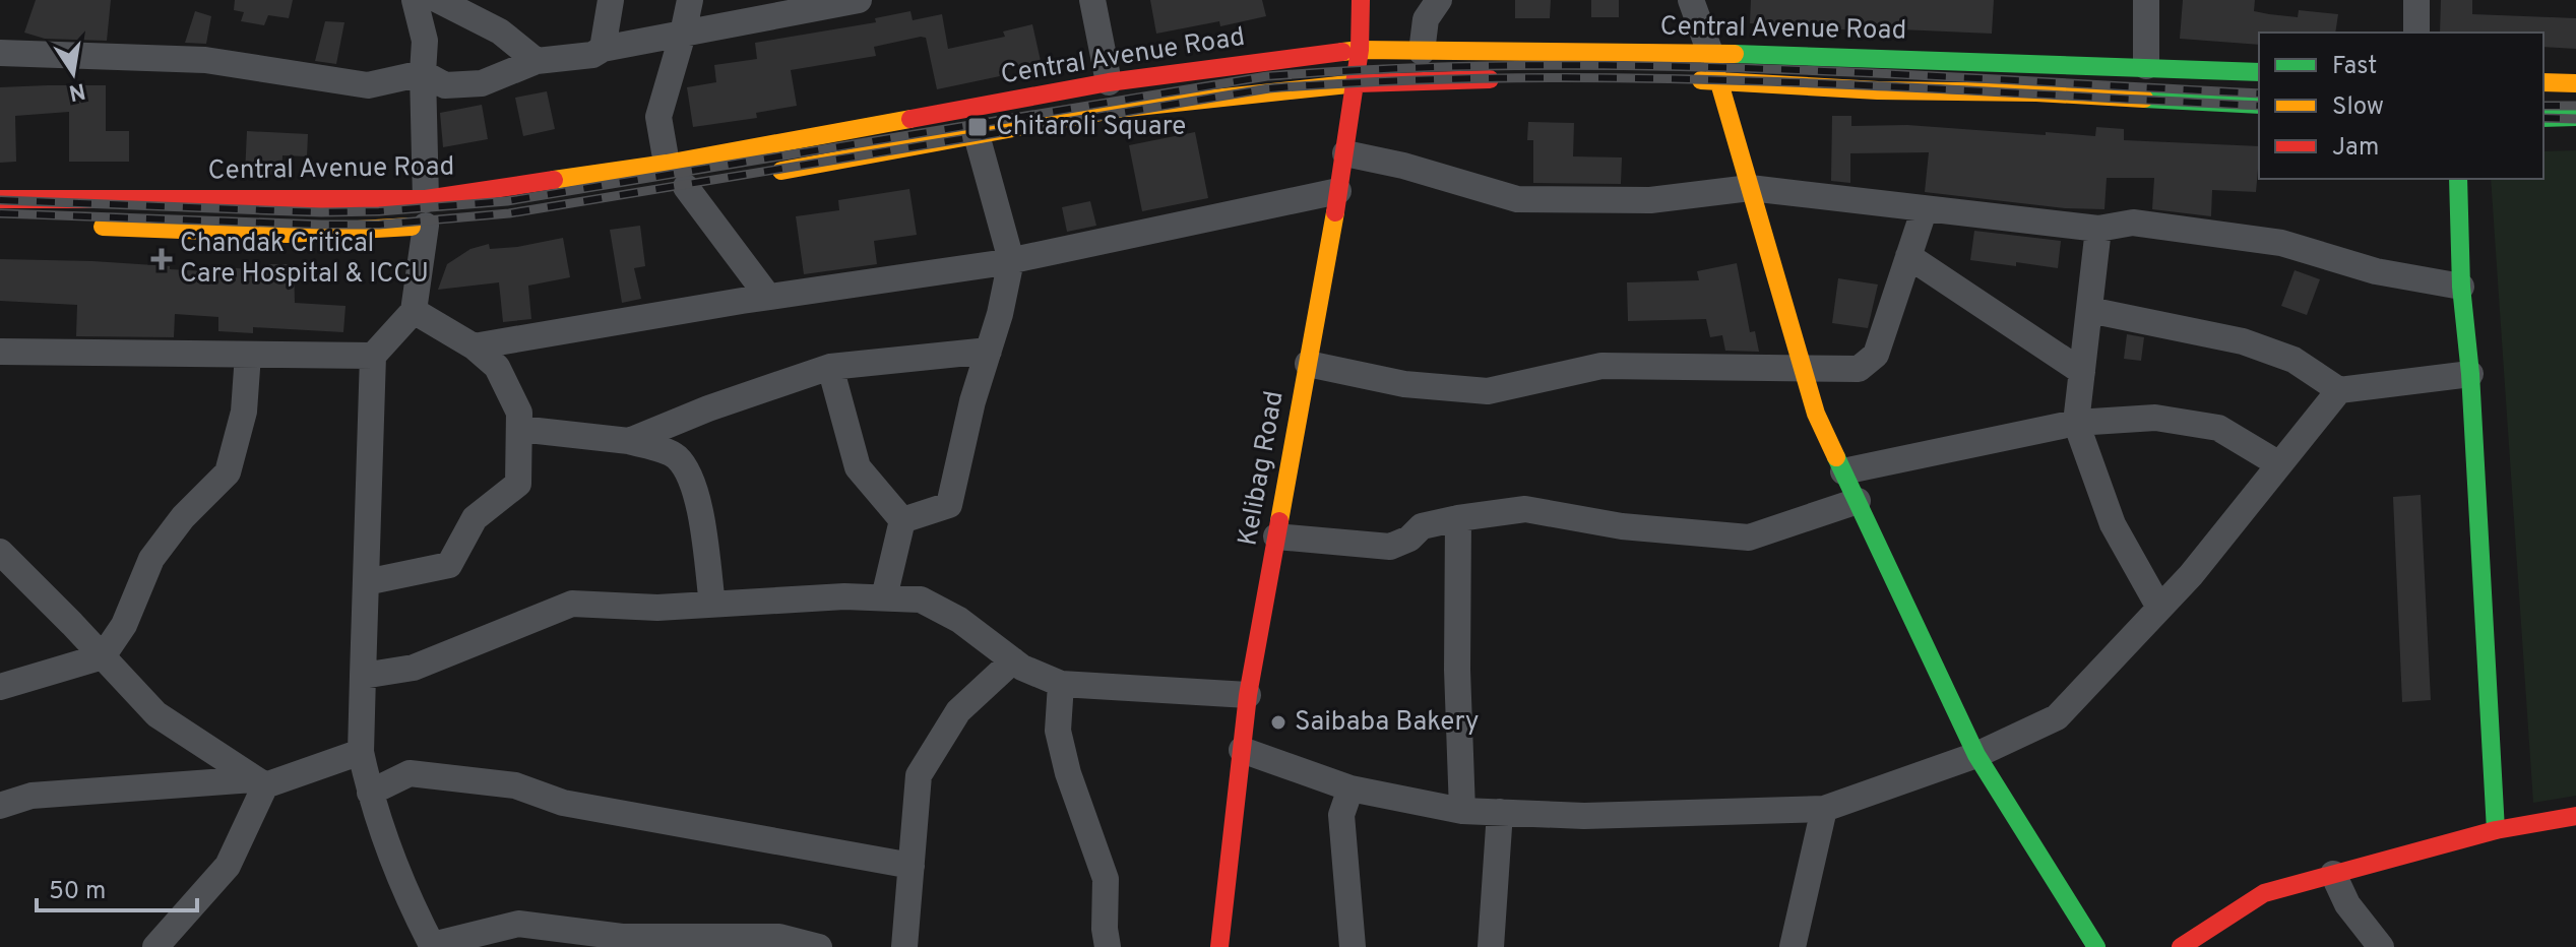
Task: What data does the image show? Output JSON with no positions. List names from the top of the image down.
{
  "streets": {
    "main road": ["Central Avenue Road", "Kelibag Road"]
  },
  "crossings": [
    ["Central Avenue Road", "Kelibag Road"]
  ],
  "places": {
    "transit": ["Chitaroli Square"],
    "health": ["Chandak Critical Care Hospital & ICCU"],
    "other": ["Saibaba Bakery"]
  },
  "legend": ["Fast", "Slow", "Jam"],
  "scale_bar": "50 m",
  "north": "bottom"
}
